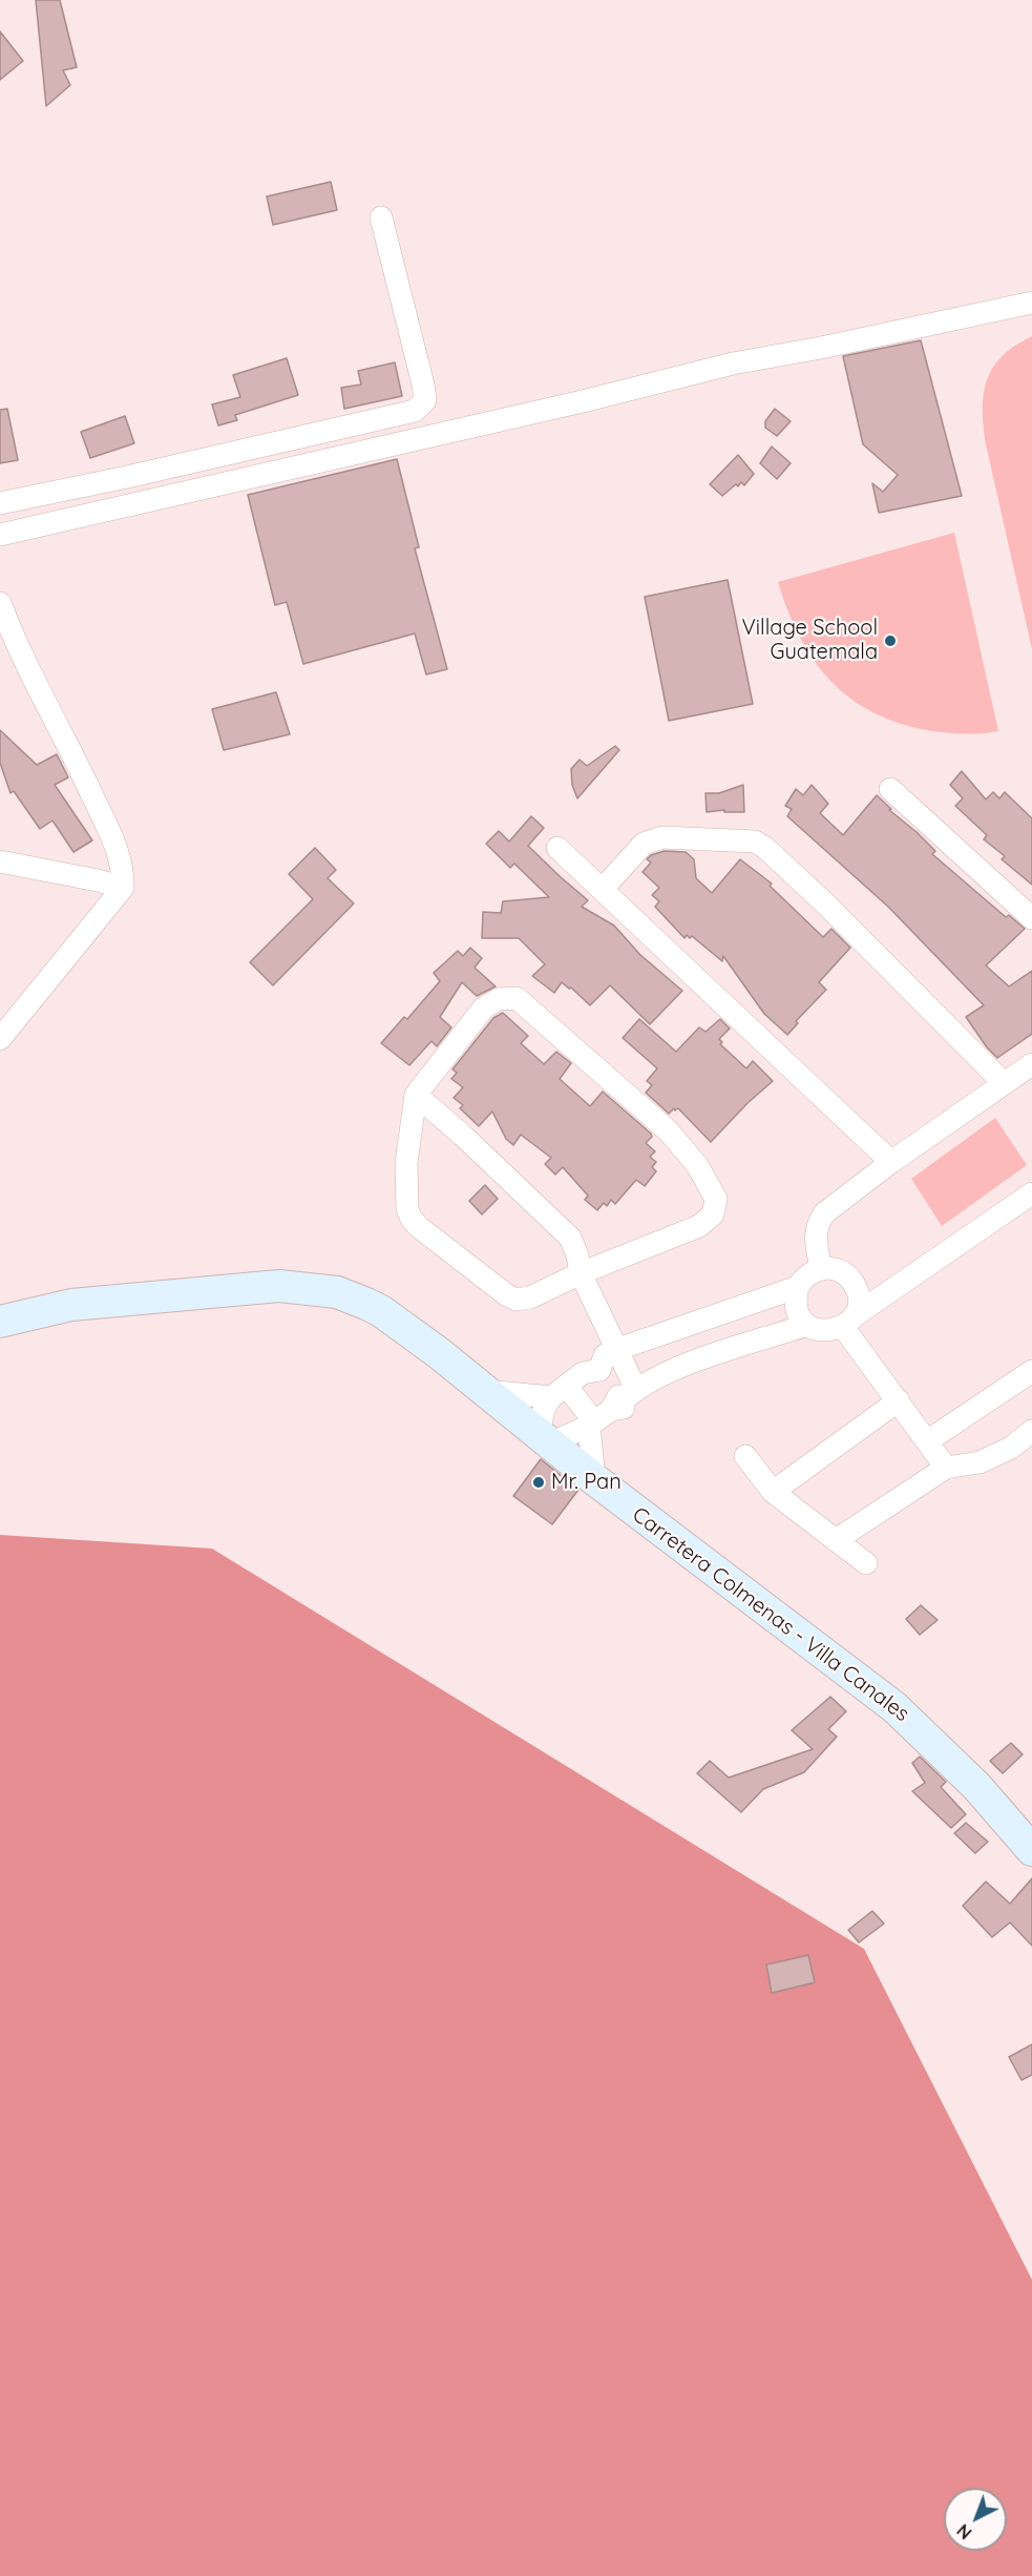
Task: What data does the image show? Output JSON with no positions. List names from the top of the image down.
{
  "streets": {
    "street": ["Carretera Colmenas - Villa Canales"]
  },
  "places": ["Village School Guatemala", "Mr. Pan"],
  "north": "bottom left"
}
